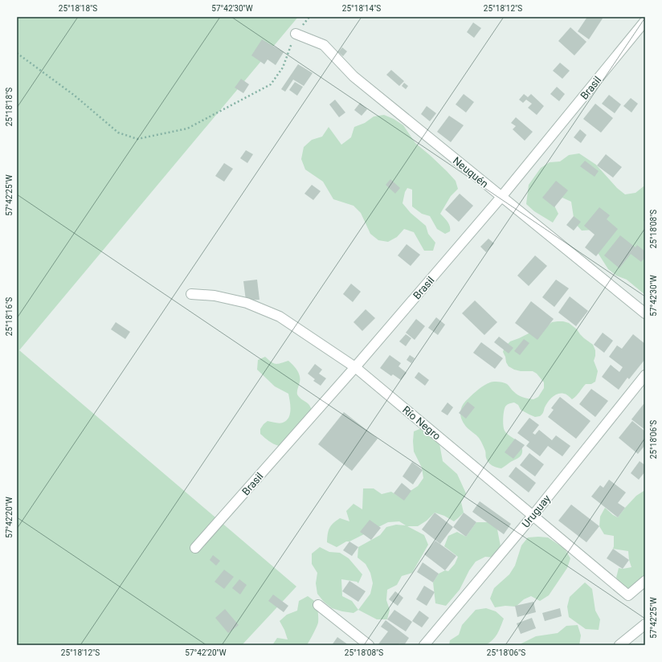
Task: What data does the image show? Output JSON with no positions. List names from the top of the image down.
{
  "streets": {
    "street": [
      "Brasil",
      "Neuquén",
      "Río Negro",
      "Uruguay"
    ]
  },
  "crossings": [
    ["Brasil", "Neuquén"],
    ["Brasil", "Río Negro"],
    ["Río Negro", "Uruguay"]
  ],
  "coordinates": [
    "25°18'18\"S",
    "57°42'30\"W",
    "25°18'14\"S",
    "25°18'12\"S",
    "57°42'25\"W",
    "25°18'08\"S",
    "25°18'16\"S",
    "25°18'06\"S",
    "57°42'20\"W"
  ]
}
